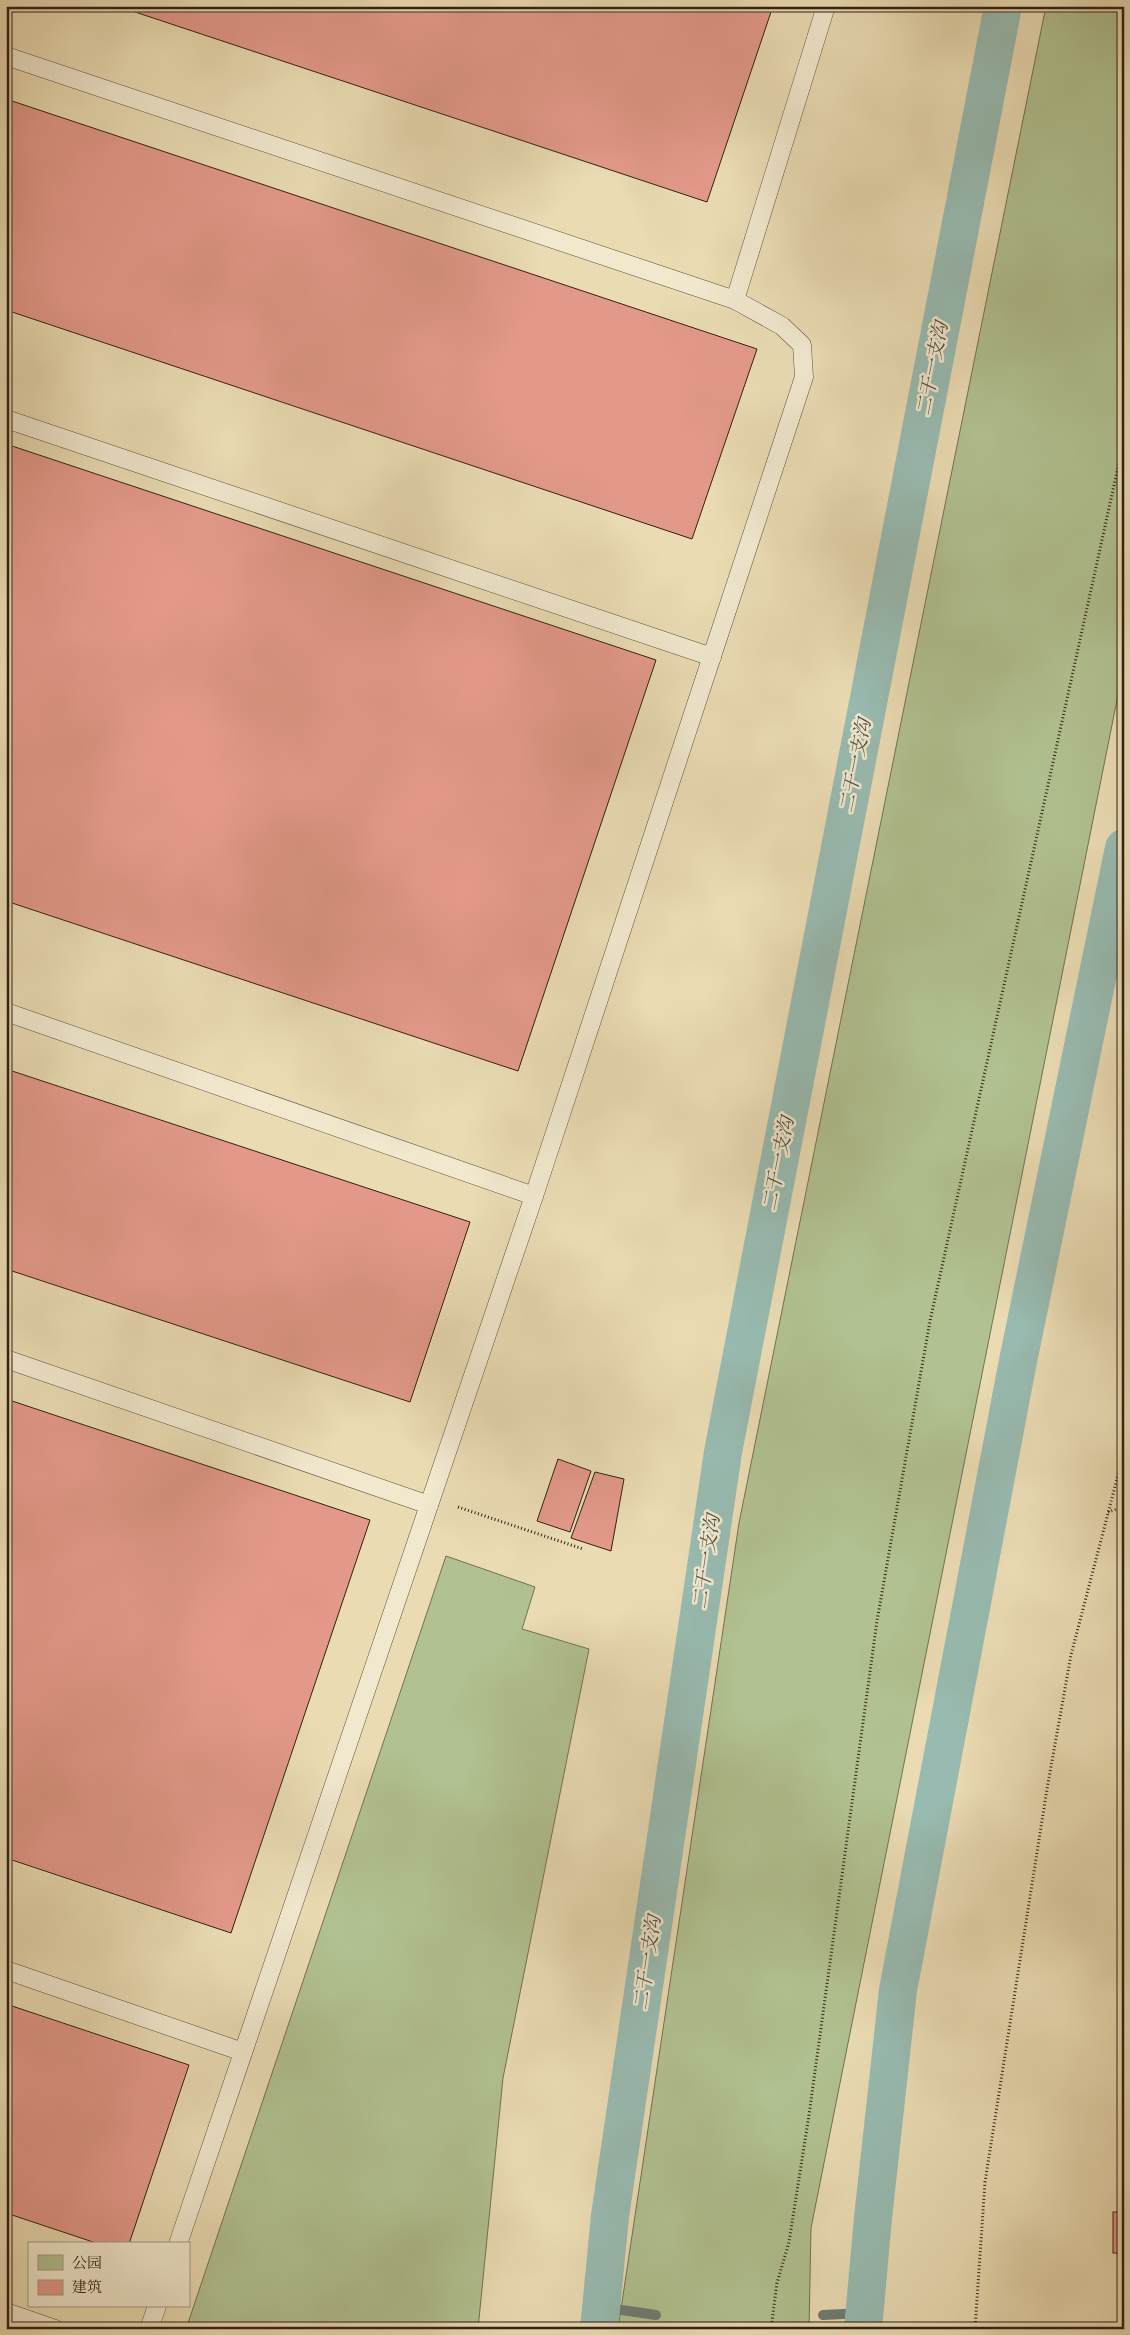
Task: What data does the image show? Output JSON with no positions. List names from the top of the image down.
{
  "water": ["二干一支沟"],
  "legend": ["公园", "建筑"]
}
